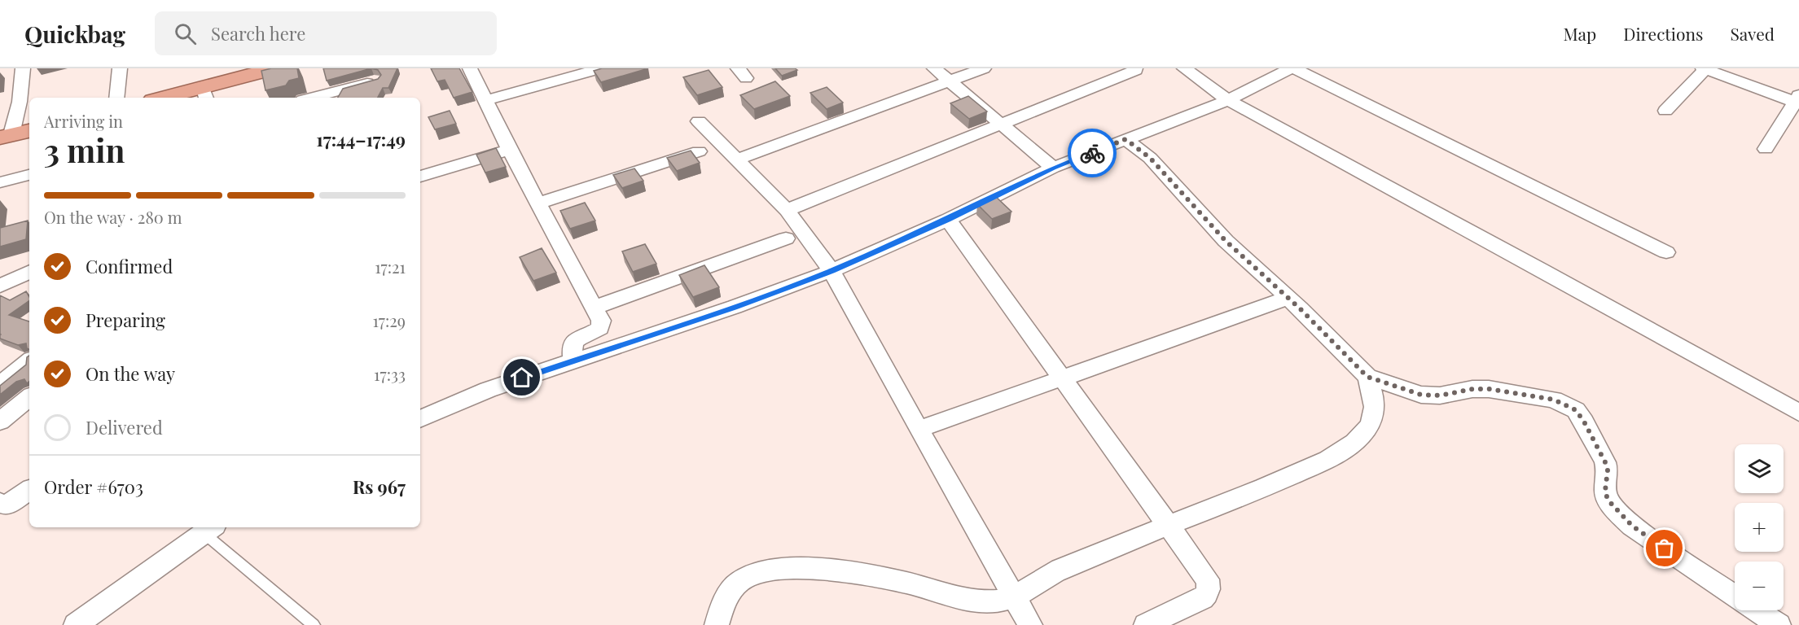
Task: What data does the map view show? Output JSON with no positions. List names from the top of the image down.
{
  "page": {
    "header": "Quickbag",
    "search": "Search here",
    "nav": ["Map", "Directions", "Saved"],
    "heading": ["3 min", "Arriving in", "17:44–17:49"],
    "panel": ["Order #6703", "Rs 967"],
    "bar": "On the way · 280 m",
    "list": [
      ["Confirmed", "17:21"],
      ["Preparing", "17:29"],
      ["On the way", "17:33"],
      "Delivered"
    ],
    "map_buttons": ["+", "−"]
  }
}
